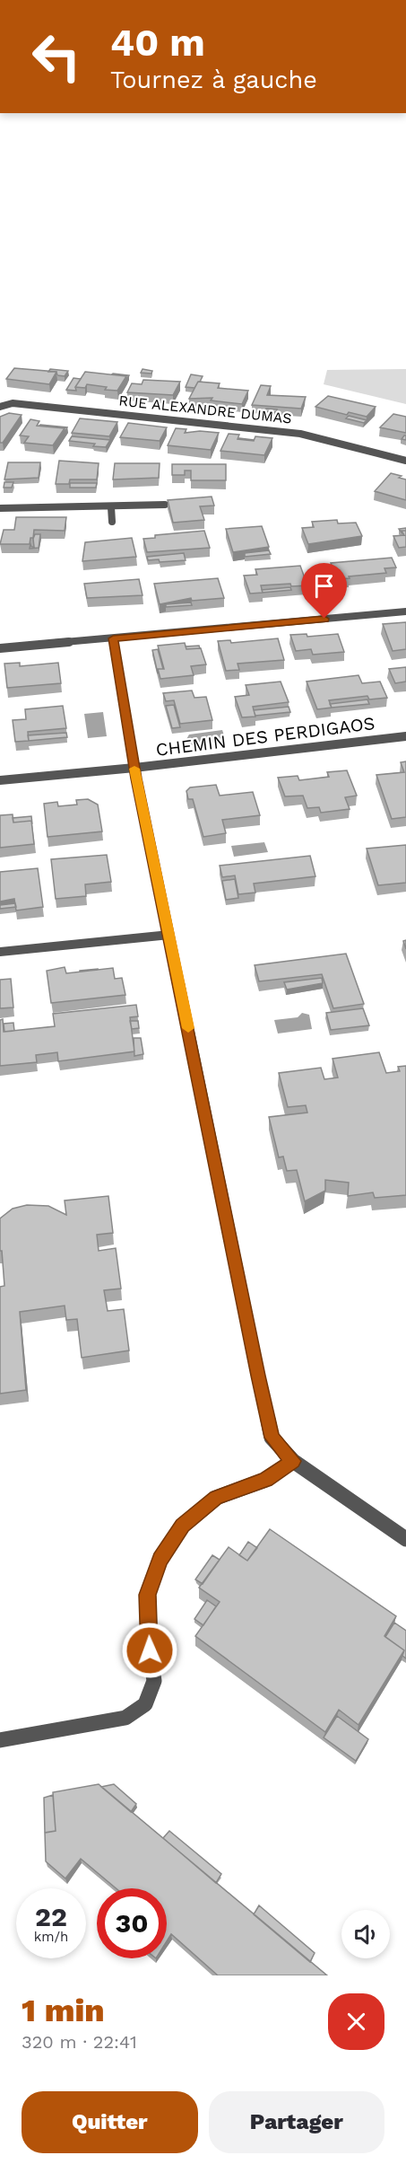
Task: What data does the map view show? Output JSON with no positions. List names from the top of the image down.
{
  "streets": {
    "street": ["RUE ALEXANDRE DUMAS", "CHEMIN DES PERDIGAOS"]
  },
  "page": {
    "turn": ["40 m", "Tournez à gauche"],
    "speed": "22 km/h",
    "limit": "30",
    "heading": ["1 min", "320 m · 22:41"],
    "buttons": ["Quitter", "Partager"]
  }
}
